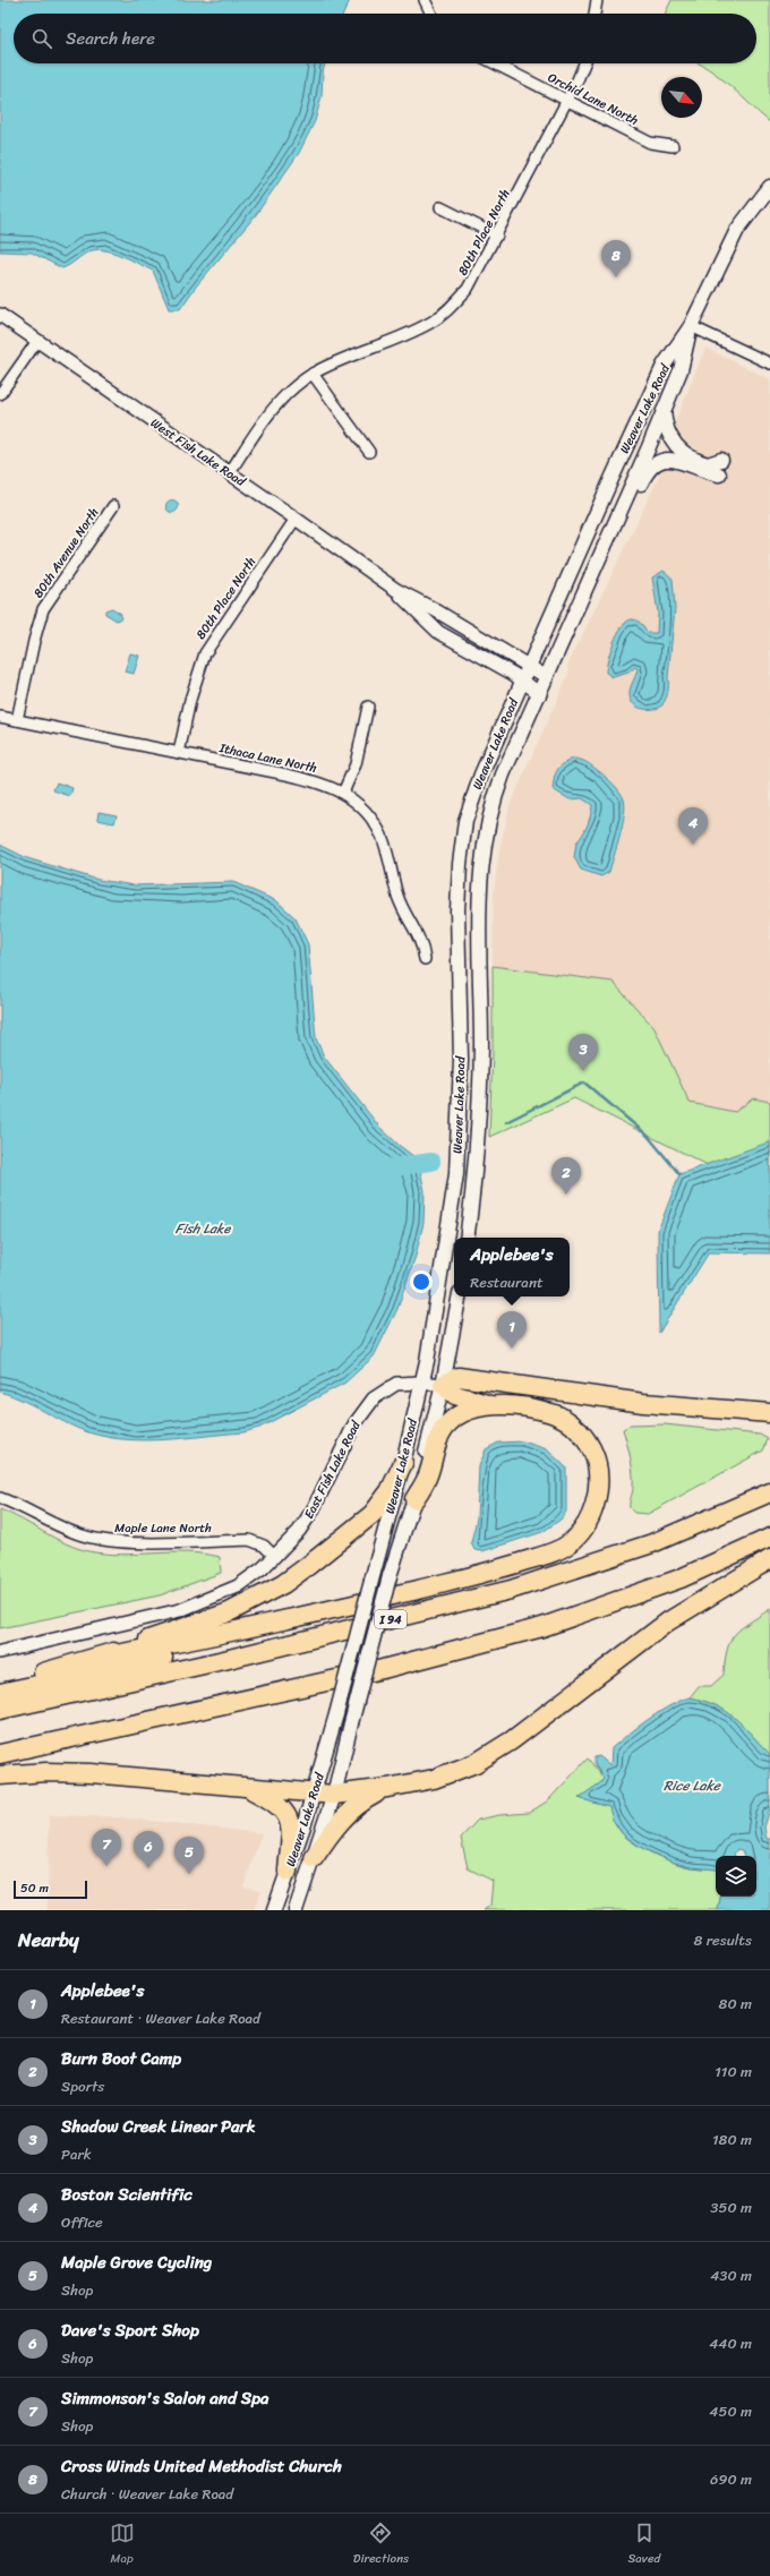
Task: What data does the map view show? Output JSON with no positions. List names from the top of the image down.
{
  "streets": {
    "highway": ["I 94"],
    "main road": ["Weaver Lake Road"],
    "street": [
      "Orchid Lane North",
      "80th Place North",
      "West Fish Lake Road",
      "80th Avenue North",
      "Ithaca Lane North",
      "East Fish Lake Road",
      "Maple Lane North"
    ]
  },
  "crossings": [
    ["Orchid Lane North", "80th Place North"],
    ["80th Place North", "West Fish Lake Road"],
    ["80th Place North", "Ithaca Lane North"],
    ["Weaver Lake Road", "West Fish Lake Road"],
    ["Weaver Lake Road", "East Fish Lake Road"],
    ["80th Avenue North", "Ithaca Lane North"],
    ["East Fish Lake Road", "Maple Lane North"]
  ],
  "water": ["Fish Lake", "Rice Lake"],
  "scale_bar": "50 m",
  "north": "bottom right",
  "page": {
    "search": "Search here",
    "pins": [
      "8",
      "4",
      "3",
      "2",
      "1",
      "7",
      "6",
      "5"
    ],
    "popup": ["Applebee's", "Restaurant"],
    "scale": "50 m",
    "heading": ["Nearby", "8 results"],
    "list": [
      {
        "mark": "1",
        "name": "Applebee's",
        "note": "Restaurant · Weaver Lake Road",
        "value": "80 m"
      },
      {
        "mark": "2",
        "name": "Burn Boot Camp",
        "note": "Sports",
        "value": "110 m"
      },
      {
        "mark": "3",
        "name": "Shadow Creek Linear Park",
        "note": "Park",
        "value": "180 m"
      },
      {
        "mark": "4",
        "name": "Boston Scientific",
        "note": "Office",
        "value": "350 m"
      },
      {
        "mark": "5",
        "name": "Maple Grove Cycling",
        "note": "Shop",
        "value": "430 m"
      },
      {
        "mark": "6",
        "name": "Dave's Sport Shop",
        "note": "Shop",
        "value": "440 m"
      },
      {
        "mark": "7",
        "name": "Simmonson's Salon and Spa",
        "note": "Shop",
        "value": "450 m"
      },
      {
        "mark": "8",
        "name": "Cross Winds United Methodist Church",
        "note": "Church · Weaver Lake Road",
        "value": "690 m"
      }
    ],
    "nav": ["Map", "Directions", "Saved"]
  }
}
